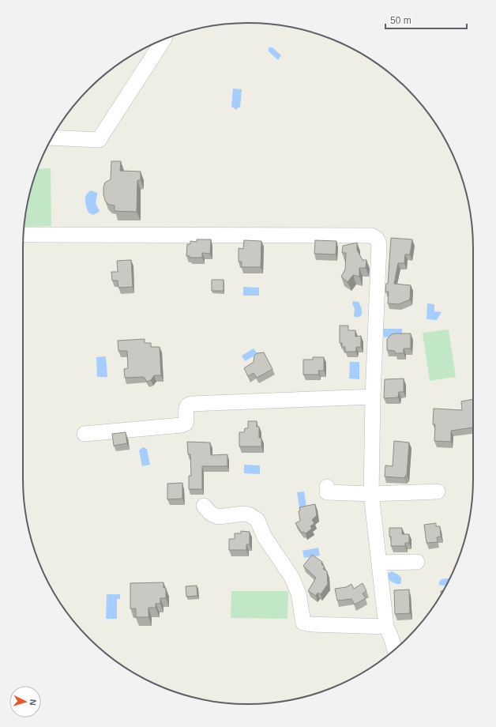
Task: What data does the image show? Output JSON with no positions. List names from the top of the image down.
{
  "scale_bar": "50 m",
  "north": "right"
}
